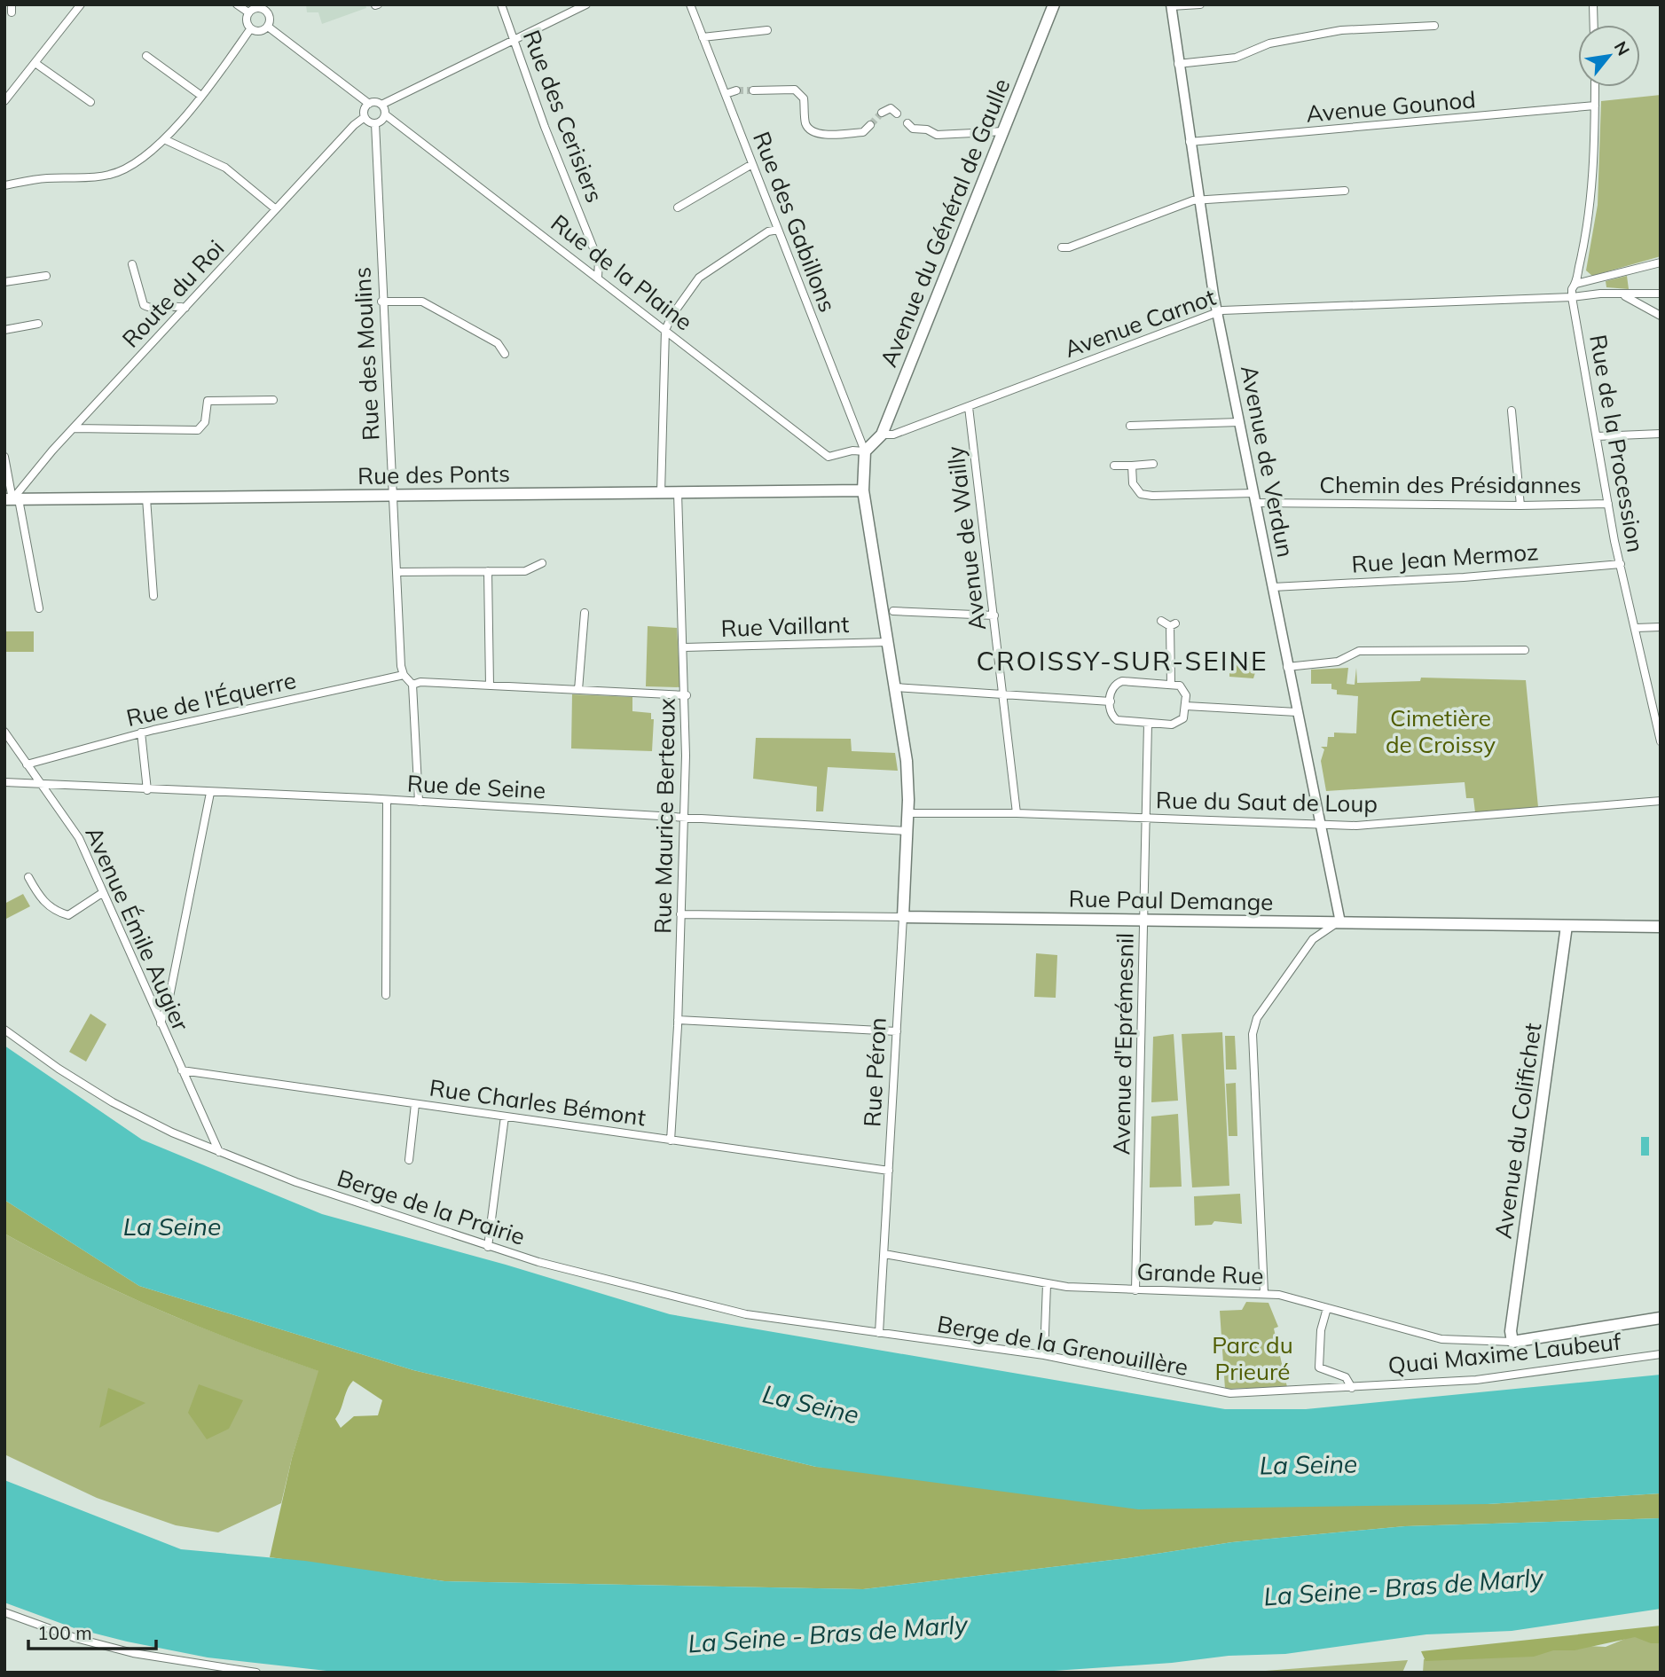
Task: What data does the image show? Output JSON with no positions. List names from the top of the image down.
{
  "streets": {
    "main road": [
      "Avenue du Général de Gaulle",
      "Rue des Ponts",
      "Rue Paul Demange",
      "Rue Péron",
      "Avenue du Colifichet"
    ],
    "street": [
      "Avenue Gounod",
      "Rue des Cerisiers",
      "Rue des Gabillons",
      "Rue de la Plaine",
      "Route du Roi",
      "Avenue Carnot",
      "Rue des Moulins",
      "Rue de la Procession",
      "Avenue de Verdun",
      "Chemin des Présidannes",
      "Avenue de Wailly",
      "Rue Jean Mermoz",
      "Rue Vaillant",
      "Rue de l'Équerre",
      "Rue de Seine",
      "Rue du Saut de Loup",
      "Rue Maurice Berteaux",
      "Avenue Émile Augier",
      "Avenue d'Eprémesnil",
      "Rue Charles Bémont",
      "Berge de la Prairie",
      "Grande Rue",
      "Berge de la Grenouillère",
      "Quai Maxime Laubeuf"
    ]
  },
  "crossings": [
    ["Avenue Gounod", "Avenue de Verdun"],
    ["Rue des Cerisiers", "Rue de la Plaine"],
    ["Rue des Gabillons", "Avenue du Général de Gaulle"],
    ["Rue des Gabillons", "Rue de la Plaine"],
    ["Rue des Gabillons", "Rue Péron"],
    ["Avenue du Général de Gaulle", "Rue de la Plaine"],
    ["Avenue du Général de Gaulle", "Avenue Carnot"],
    ["Avenue du Général de Gaulle", "Rue Péron"],
    ["Rue de la Plaine", "Route du Roi"],
    ["Rue de la Plaine", "Rue des Moulins"],
    ["Rue de la Plaine", "Rue Péron"],
    ["Route du Roi", "Rue des Moulins"],
    ["Route du Roi", "Rue des Ponts"],
    ["Avenue Carnot", "Rue de la Procession"],
    ["Avenue Carnot", "Avenue de Verdun"],
    ["Avenue Carnot", "Avenue de Wailly"],
    ["Rue des Moulins", "Rue des Ponts"],
    ["Rue des Moulins", "Rue de l'Équerre"],
    ["Rue de la Procession", "Chemin des Présidannes"],
    ["Rue de la Procession", "Rue Jean Mermoz"],
    ["Avenue de Verdun", "Chemin des Présidannes"],
    ["Avenue de Verdun", "Rue Jean Mermoz"],
    ["Avenue de Verdun", "Rue du Saut de Loup"],
    ["Avenue de Verdun", "Rue Paul Demange"],
    ["Rue des Ponts", "Rue Maurice Berteaux"],
    ["Rue des Ponts", "Rue Péron"],
    ["Avenue de Wailly", "Rue du Saut de Loup"],
    ["Rue Vaillant", "Rue Maurice Berteaux"],
    ["Rue Vaillant", "Rue Péron"],
    ["Rue de l'Équerre", "Avenue Émile Augier"],
    ["Rue de Seine", "Rue Maurice Berteaux"],
    ["Rue de Seine", "Avenue Émile Augier"],
    ["Rue de Seine", "Rue Péron"],
    ["Rue du Saut de Loup", "Avenue d'Eprémesnil"],
    ["Rue du Saut de Loup", "Rue Péron"],
    ["Rue Maurice Berteaux", "Rue Paul Demange"],
    ["Rue Maurice Berteaux", "Rue Charles Bémont"],
    ["Rue Paul Demange", "Avenue d'Eprémesnil"],
    ["Rue Paul Demange", "Rue Péron"],
    ["Rue Paul Demange", "Avenue du Colifichet"],
    ["Avenue Émile Augier", "Rue Charles Bémont"],
    ["Avenue Émile Augier", "Berge de la Prairie"],
    ["Avenue d'Eprémesnil", "Grande Rue"],
    ["Rue Péron", "Rue Charles Bémont"],
    ["Rue Péron", "Berge de la Prairie"],
    ["Rue Péron", "Grande Rue"],
    ["Rue Péron", "Berge de la Grenouillère"],
    ["Avenue du Colifichet", "Grande Rue"],
    ["Berge de la Prairie", "Berge de la Grenouillère"],
    ["Berge de la Grenouillère", "Quai Maxime Laubeuf"]
  ],
  "districts": ["CROISSY-SUR-SEINE"],
  "water": ["La Seine", "La Seine - Bras de Marly"],
  "parks": ["Cimetière de Croissy", "Parc du Prieuré"],
  "scale_bar": "100 m",
  "north": "top right"
}
